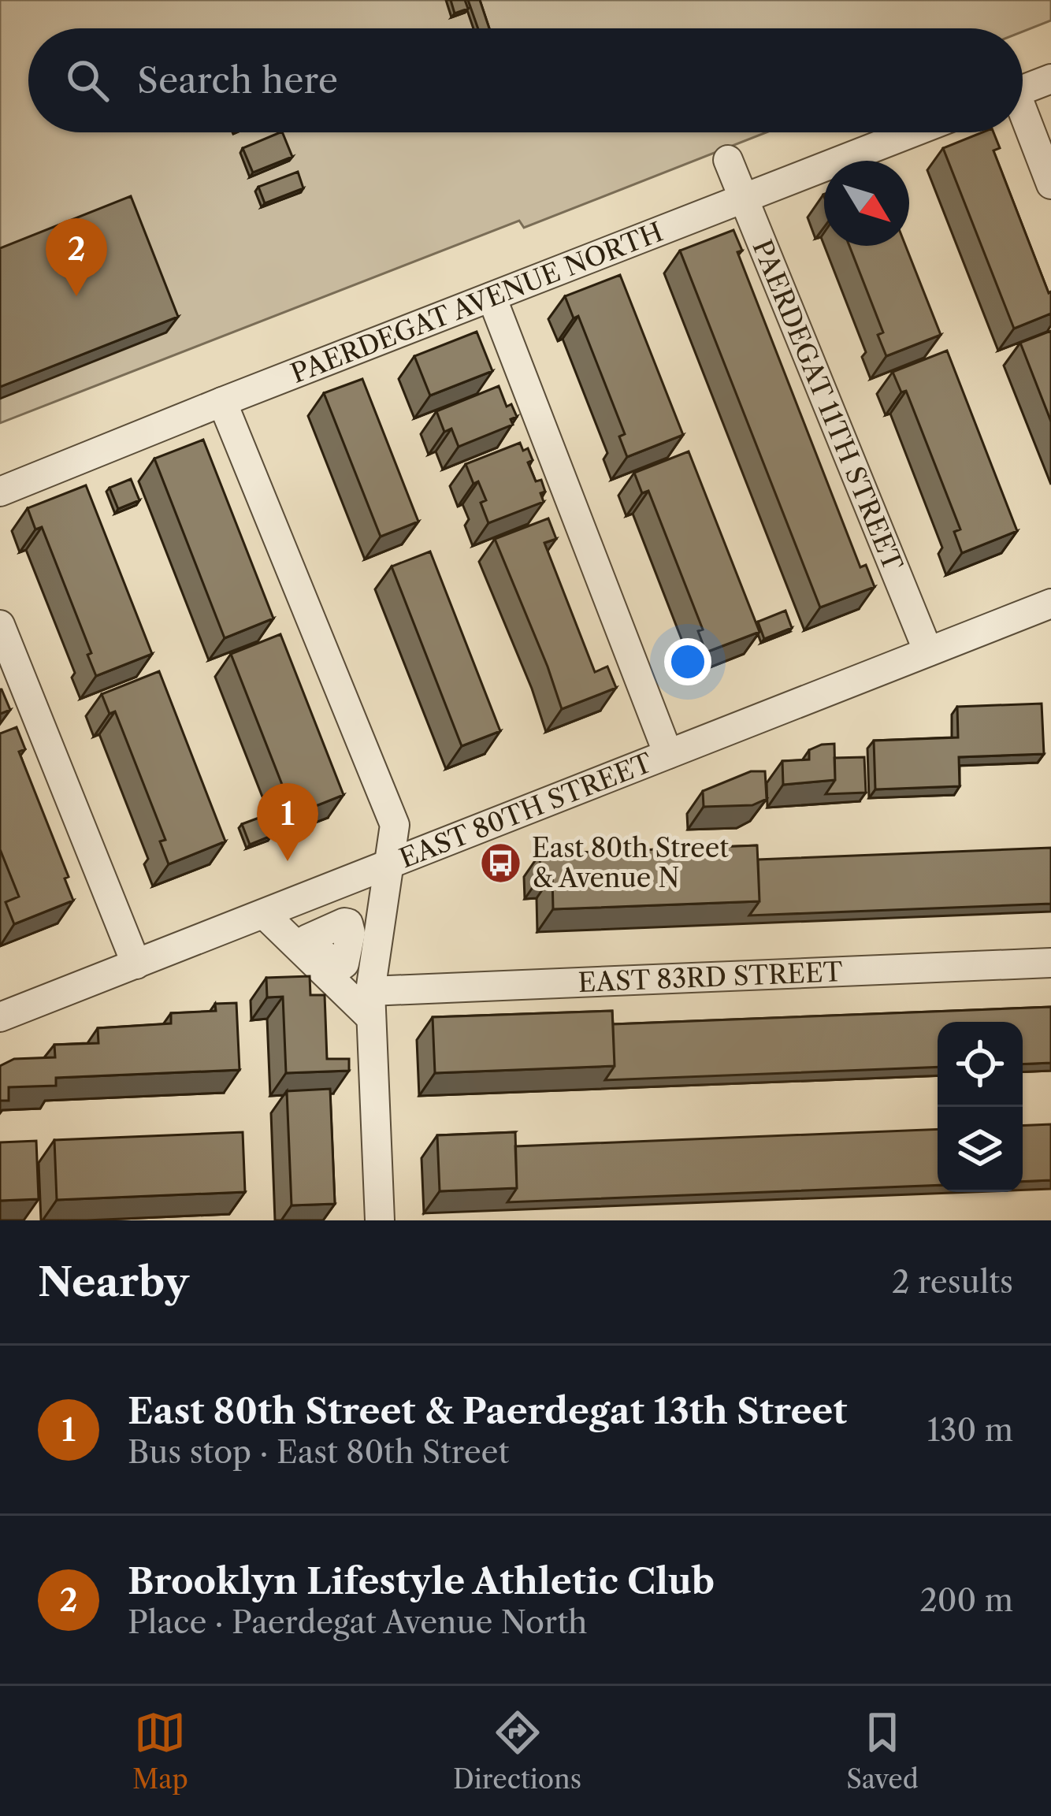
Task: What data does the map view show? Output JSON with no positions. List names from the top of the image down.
{
  "streets": {
    "street": [
      "PAERDEGAT AVENUE NORTH",
      "PAERDEGAT 11TH STREET",
      "EAST 80TH STREET",
      "EAST 83RD STREET"
    ]
  },
  "crossings": [
    ["PAERDEGAT AVENUE NORTH", "PAERDEGAT 11TH STREET"],
    ["PAERDEGAT 11TH STREET", "EAST 80TH STREET"]
  ],
  "places": {
    "bus stop": ["East 80th Street & Avenue N"]
  },
  "north": "bottom right",
  "page": {
    "search": "Search here",
    "pins": ["2", "1"],
    "heading": ["Nearby", "2 results"],
    "list": [
      {
        "mark": "1",
        "name": "East 80th Street & Paerdegat 13th Street",
        "note": "Bus stop · East 80th Street",
        "value": "130 m"
      },
      {
        "mark": "2",
        "name": "Brooklyn Lifestyle Athletic Club",
        "note": "Place · Paerdegat Avenue North",
        "value": "200 m"
      }
    ],
    "nav": ["Map", "Directions", "Saved"]
  }
}
